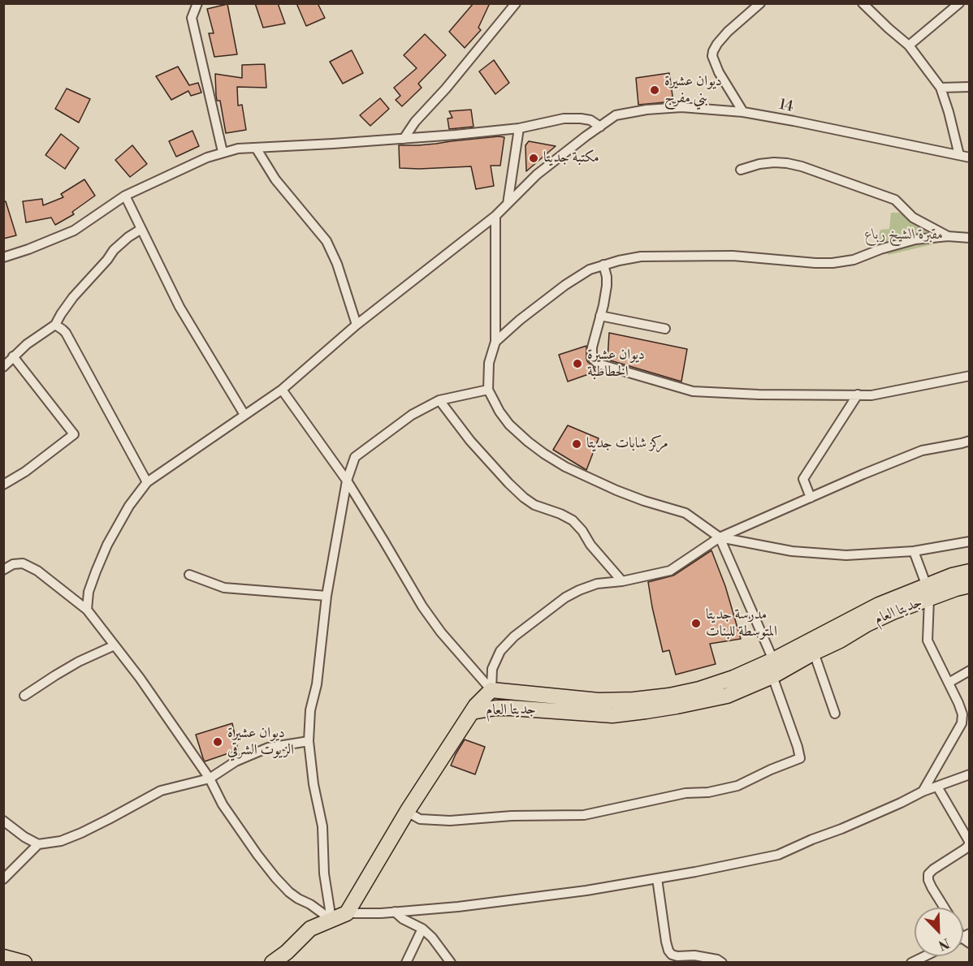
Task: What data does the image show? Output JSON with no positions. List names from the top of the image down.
{
  "streets": {
    "main road": ["جديتا العام"],
    "street": ["14"]
  },
  "parks": ["مقبرة الشيخ رباع"],
  "places": [
    "ديوان عشيرة بني مفرج",
    "مكتبة جديتا",
    "ديوان عشيرة الخطاطبة",
    "مركز شابات جديتا",
    "مدرسة جديتا المتوسطة للبنات",
    "ديوان عشيرة الزيوت الشرقي"
  ],
  "north": "bottom right"
}
